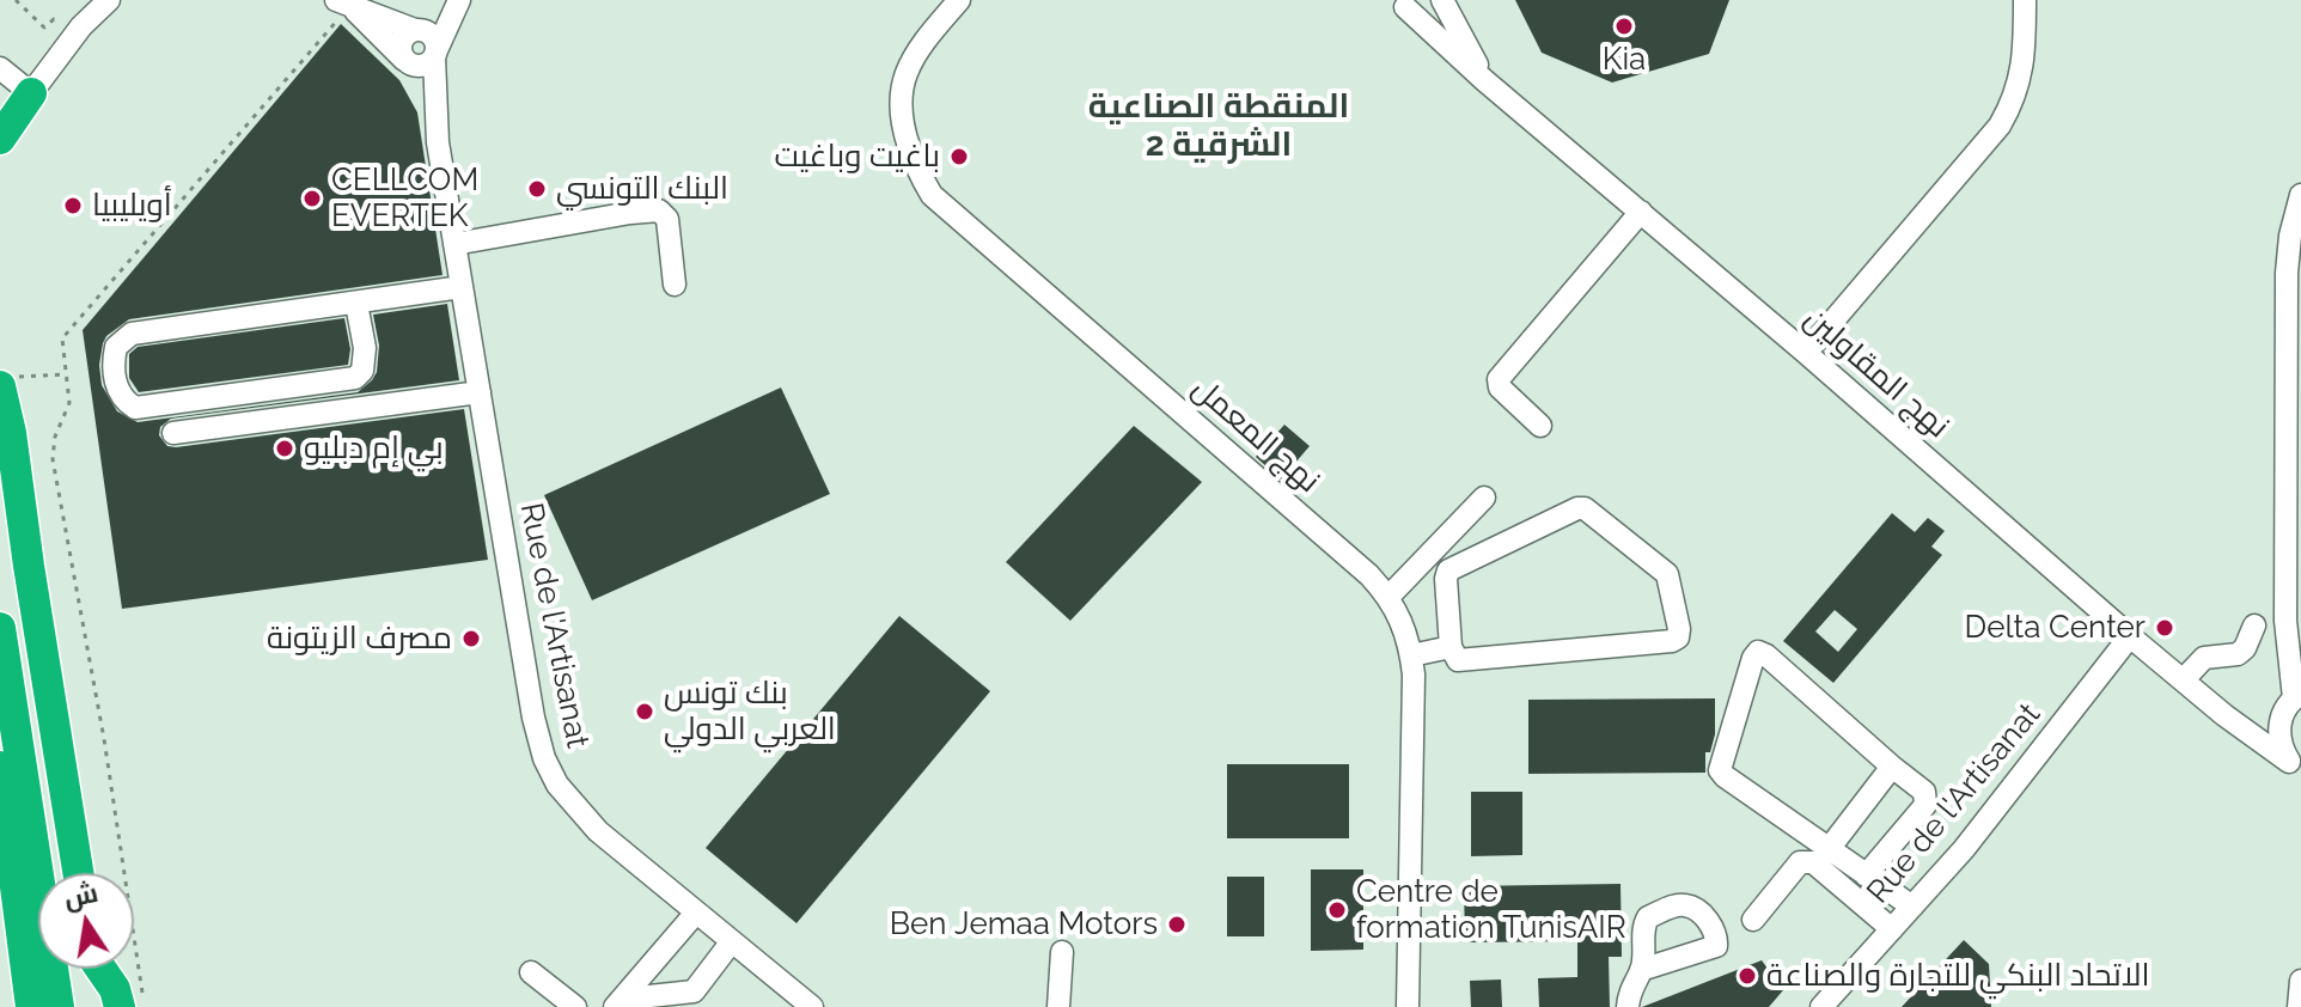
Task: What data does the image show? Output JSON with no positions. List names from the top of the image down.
{
  "streets": {
    "street": ["نهج المقاولين", "نهج المعمل", "Rue de l'Artisanat"]
  },
  "crossings": [
    ["نهج المقاولين", "Rue de l'Artisanat"]
  ],
  "districts": ["المنقطة الصناعية الشرقية 2"],
  "places": [
    "Kia",
    "باغيت وباغيت",
    "البنك التونسي",
    "CELLCOM EVERTEK",
    "أويليبيا",
    "بي إم دبليو",
    "Delta Center",
    "مصرف الزيتونة",
    "بنك تونس العربي الدولي",
    "Centre de formation TunisAIR",
    "Ben Jemaa Motors",
    "الاتحاد البنكي للتجارة والصناعة"
  ],
  "north": "top"
}
